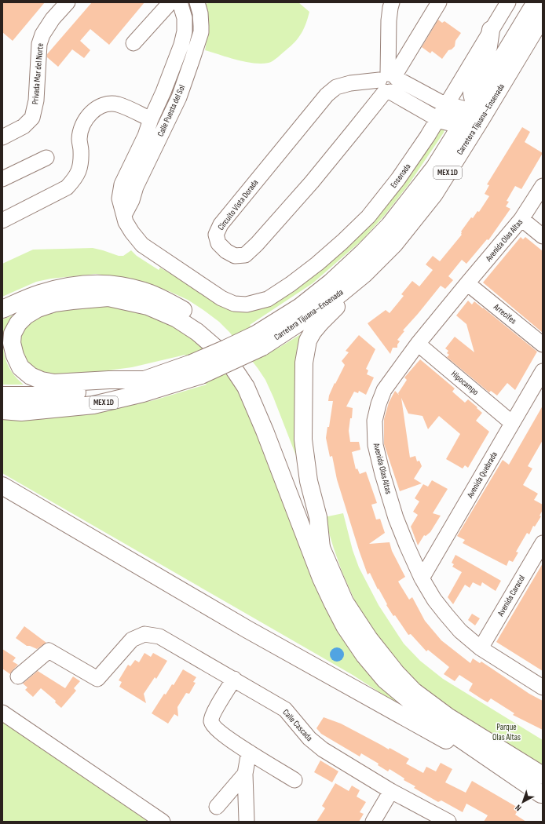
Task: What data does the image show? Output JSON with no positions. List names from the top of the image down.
{
  "streets": {
    "main road": ["Carretera Tijuana–Ensenada", "MEX 1D"],
    "street": [
      "Privada Mar del Norte",
      "Calle Puesta del Sol",
      "Ensenada",
      "Circuito Vista Dorada",
      "Avenida Olas Altas",
      "Arrecifes",
      "Hipocampo",
      "Avenida Quebrada",
      "Avenida Caracol",
      "Calle Cascada"
    ]
  },
  "crossings": [
    ["Calle Puesta del Sol", "Ensenada"],
    ["Avenida Olas Altas", "Arrecifes"],
    ["Avenida Olas Altas", "Hipocampo"],
    ["Avenida Olas Altas", "Avenida Quebrada"],
    ["Avenida Olas Altas", "Avenida Caracol"],
    ["Hipocampo", "Avenida Quebrada"]
  ],
  "parks": ["Parque Olas Altas"],
  "north": "bottom left"
}
